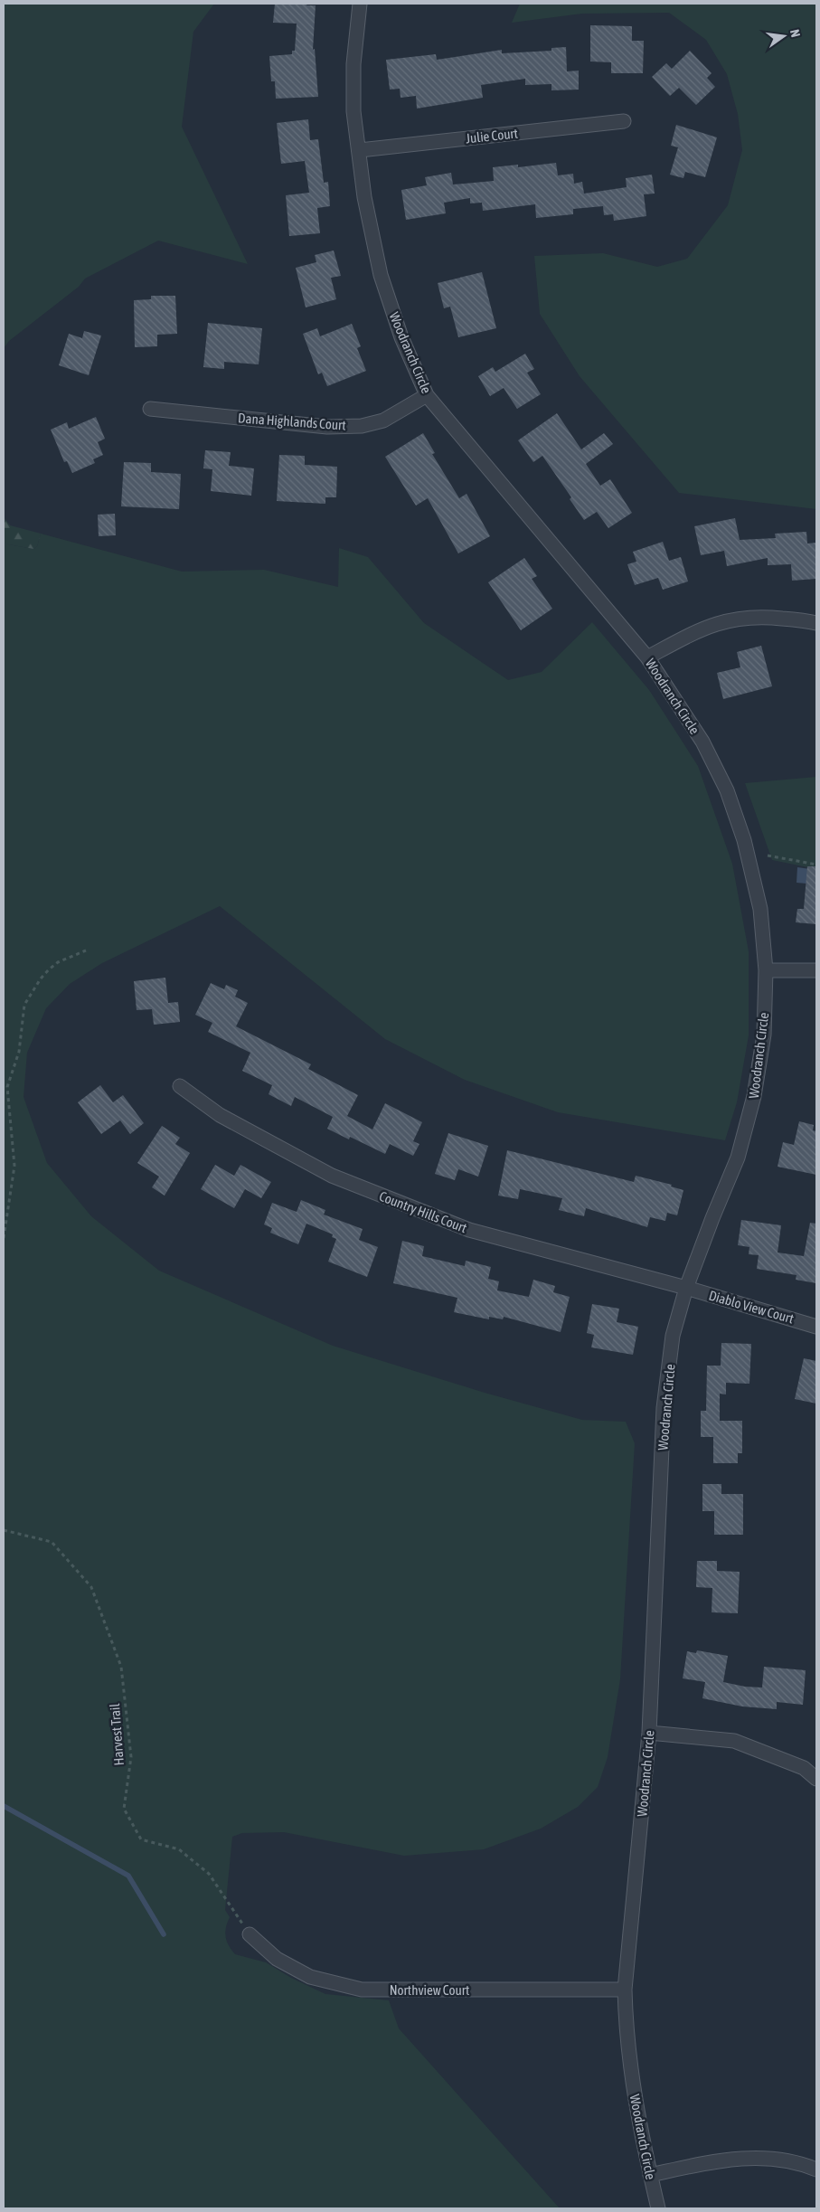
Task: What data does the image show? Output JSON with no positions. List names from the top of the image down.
{
  "streets": {
    "street": [
      "Julie Court",
      "Woodranch Circle",
      "Dana Highlands Court",
      "Country Hills Court",
      "Diablo View Court",
      "Northview Court"
    ],
    "path": ["Harvest Trail"]
  },
  "crossings": [
    ["Julie Court", "Woodranch Circle"],
    ["Woodranch Circle", "Dana Highlands Court"],
    ["Woodranch Circle", "Country Hills Court"],
    ["Woodranch Circle", "Diablo View Court"],
    ["Woodranch Circle", "Northview Court"],
    ["Country Hills Court", "Diablo View Court"],
    ["Harvest Trail", "Northview Court"]
  ],
  "north": "right"
}
